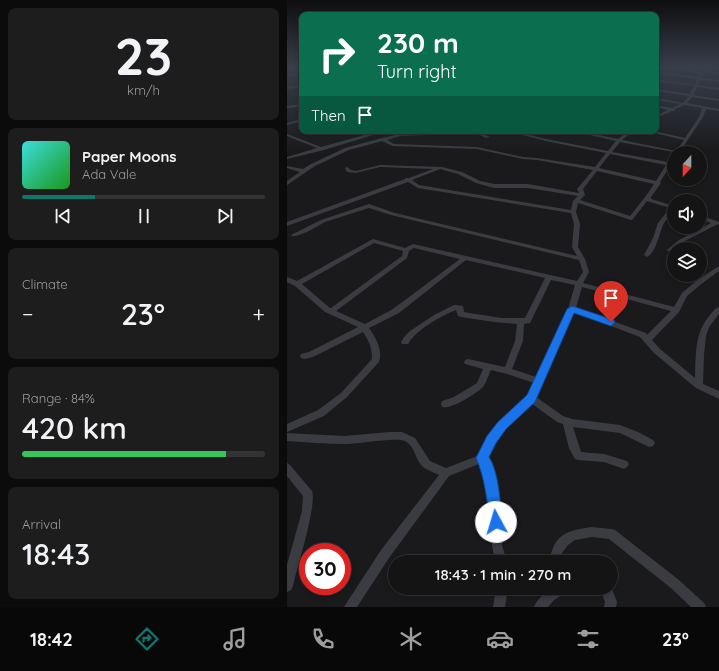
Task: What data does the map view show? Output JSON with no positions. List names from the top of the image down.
{
  "north": "bottom",
  "page": {
    "tile": [
      ["23", "km/h"],
      "Climate",
      ["Range · 84%", "420 km"],
      ["Arrival", "18:43"]
    ],
    "turn": ["230 m", "Turn right"],
    "then": "Then",
    "song": ["Paper Moons", "Ada Vale"],
    "heat": ["−", "23°", "+"],
    "limit": "30",
    "trip": "18:43 · 1 min · 270 m",
    "tabs": ["18:42", "23°"]
  }
}
